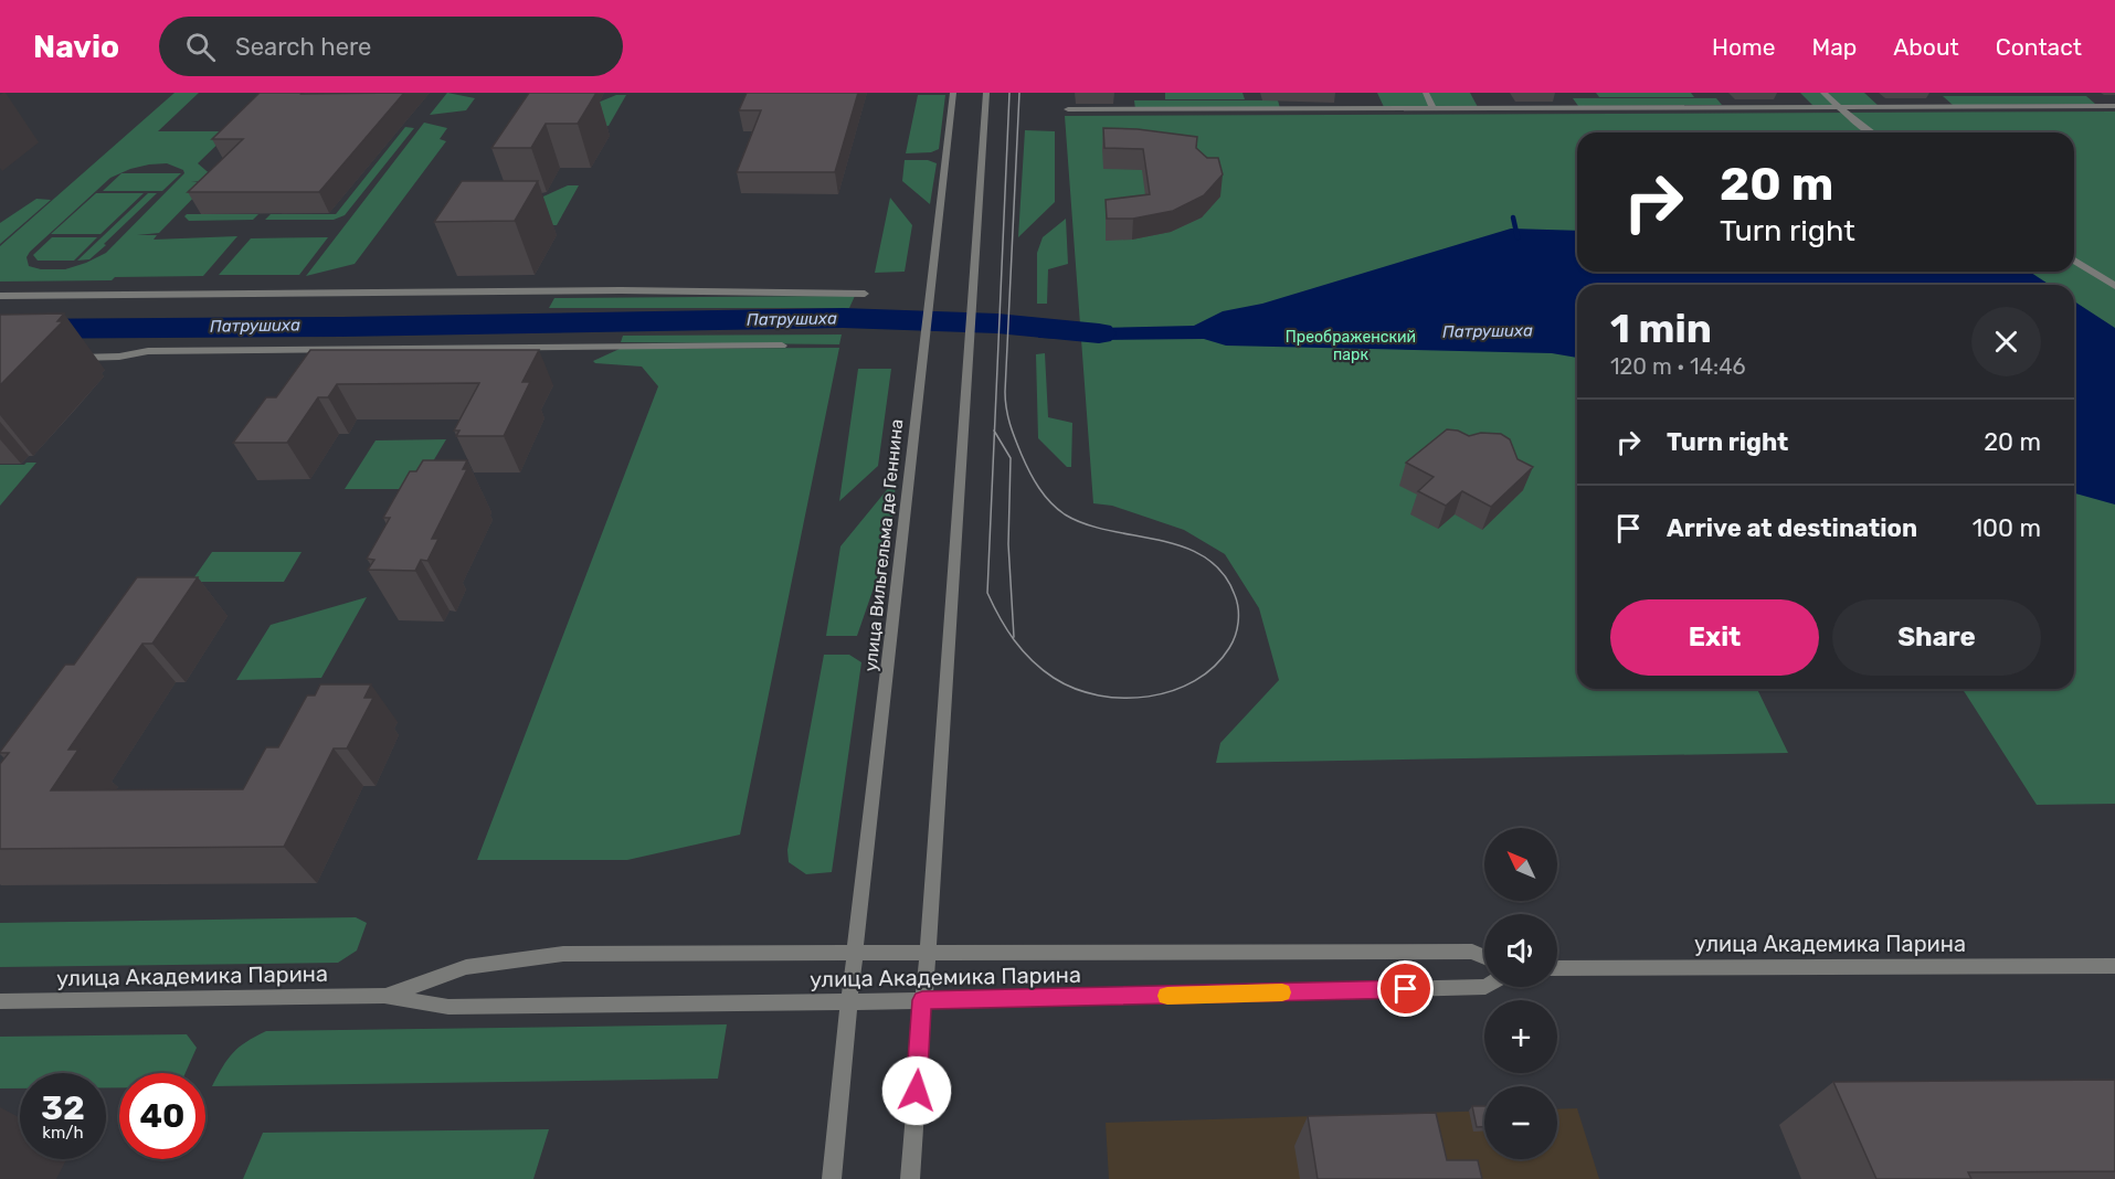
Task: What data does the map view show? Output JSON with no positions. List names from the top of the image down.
{
  "streets": {
    "street": ["улица Вильгельма де Геннина", "улица Академика Парина"]
  },
  "crossings": [
    ["улица Вильгельма де Геннина", "улица Академика Парина"]
  ],
  "water": ["Патрушиха"],
  "parks": ["Преображенский парк"],
  "north": "top left",
  "page": {
    "header": "Navio",
    "search": "Search here",
    "nav": [
      "Home",
      "Map",
      "About",
      "Contact"
    ],
    "turn": ["20 m", "Turn right"],
    "heading": ["1 min", "120 m · 14:46"],
    "list": [
      {
        "name": "Turn right",
        "value": "20 m"
      },
      {
        "name": "Arrive at destination",
        "value": "100 m"
      }
    ],
    "buttons": ["Exit", "Share"],
    "map_buttons": ["+", "−"],
    "speed": "32 km/h",
    "limit": "40"
  }
}
